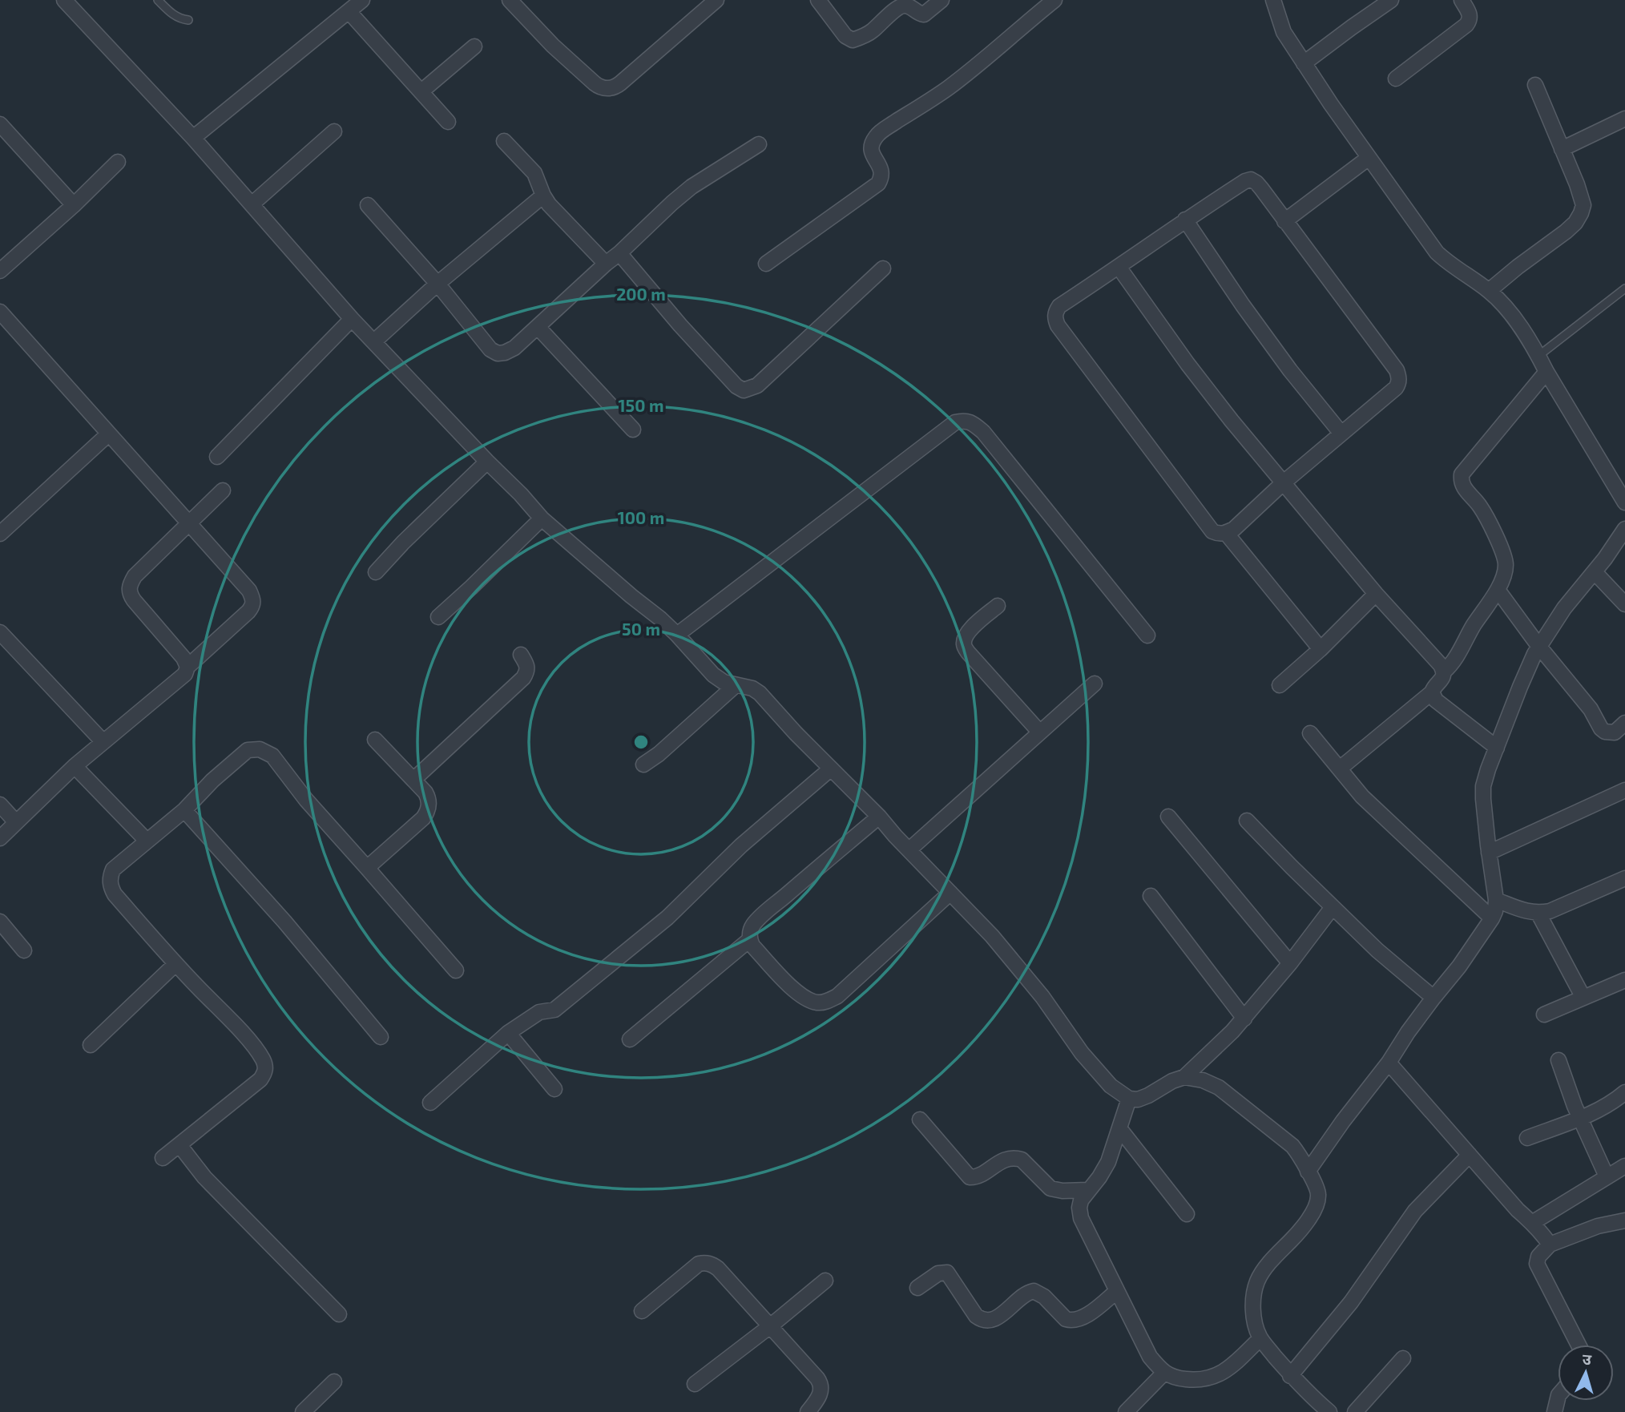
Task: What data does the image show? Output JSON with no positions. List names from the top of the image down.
{
  "north": "top",
  "rings": [
    "200 m",
    "150 m",
    "100 m",
    "50 m"
  ]
}
